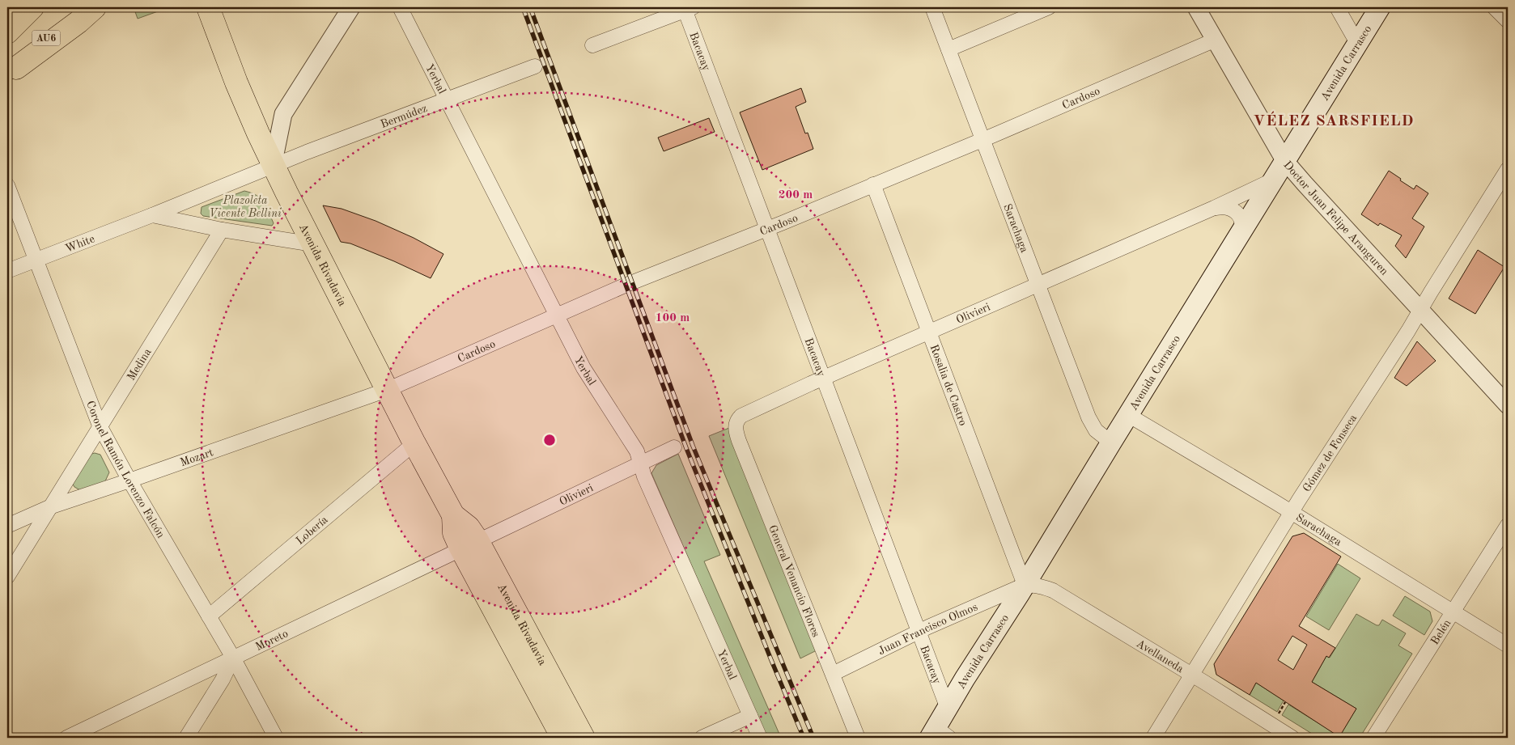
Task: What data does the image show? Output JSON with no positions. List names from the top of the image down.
{
  "streets": {
    "main road": ["AU6", "Avenida Carrasco", "Avenida Rivadavia"],
    "street": [
      "Bacacay",
      "Yerbal",
      "Cardoso",
      "Bermúdez",
      "Doctor Juan Felipe Aranguren",
      "Sarachaga",
      "White",
      "Olivieri",
      "Medina",
      "Rosalia de Castro",
      "Gómez de Fonseca",
      "Mozart",
      "Coronel Ramón Lorenzo Falcón",
      "Lobería",
      "General Venancio Flores",
      "Juan Francisco Olmos",
      "Belén",
      "Moreto",
      "Avellaneda"
    ]
  },
  "crossings": [
    ["Bacacay", "Avenida Carrasco"],
    ["Bacacay", "Cardoso"],
    ["Bacacay", "Olivieri"],
    ["Bacacay", "Juan Francisco Olmos"],
    ["Avenida Carrasco", "Doctor Juan Felipe Aranguren"],
    ["Avenida Carrasco", "Sarachaga"],
    ["Avenida Carrasco", "Olivieri"],
    ["Avenida Carrasco", "Rosalia de Castro"],
    ["Avenida Carrasco", "Juan Francisco Olmos"],
    ["Avenida Carrasco", "Avellaneda"],
    ["Yerbal", "Cardoso"],
    ["Yerbal", "Bermúdez"],
    ["Yerbal", "Olivieri"],
    ["Cardoso", "Doctor Juan Felipe Aranguren"],
    ["Cardoso", "Sarachaga"],
    ["Cardoso", "Avenida Rivadavia"],
    ["Cardoso", "Rosalia de Castro"],
    ["Cardoso", "Mozart"],
    ["Bermúdez", "White"],
    ["Bermúdez", "Avenida Rivadavia"],
    ["Doctor Juan Felipe Aranguren", "Gómez de Fonseca"],
    ["Sarachaga", "Olivieri"],
    ["Sarachaga", "Gómez de Fonseca"],
    ["Sarachaga", "Belén"],
    ["White", "Avenida Rivadavia"],
    ["White", "Coronel Ramón Lorenzo Falcón"],
    ["Avenida Rivadavia", "Olivieri"],
    ["Avenida Rivadavia", "Mozart"],
    ["Avenida Rivadavia", "Lobería"],
    ["Avenida Rivadavia", "Moreto"],
    ["Olivieri", "Rosalia de Castro"],
    ["Olivieri", "General Venancio Flores"],
    ["Olivieri", "Moreto"],
    ["Medina", "Mozart"],
    ["Medina", "Coronel Ramón Lorenzo Falcón"],
    ["Rosalia de Castro", "Juan Francisco Olmos"],
    ["Rosalia de Castro", "Avellaneda"],
    ["Gómez de Fonseca", "Avellaneda"],
    ["Mozart", "Coronel Ramón Lorenzo Falcón"],
    ["Coronel Ramón Lorenzo Falcón", "Lobería"],
    ["Coronel Ramón Lorenzo Falcón", "Moreto"],
    ["General Venancio Flores", "Juan Francisco Olmos"],
    ["Juan Francisco Olmos", "Avellaneda"]
  ],
  "districts": ["VÉLEZ SARSFIELD"],
  "parks": ["Plazoleta Vicente Bellini"],
  "rings": ["200 m", "100 m"]
}
